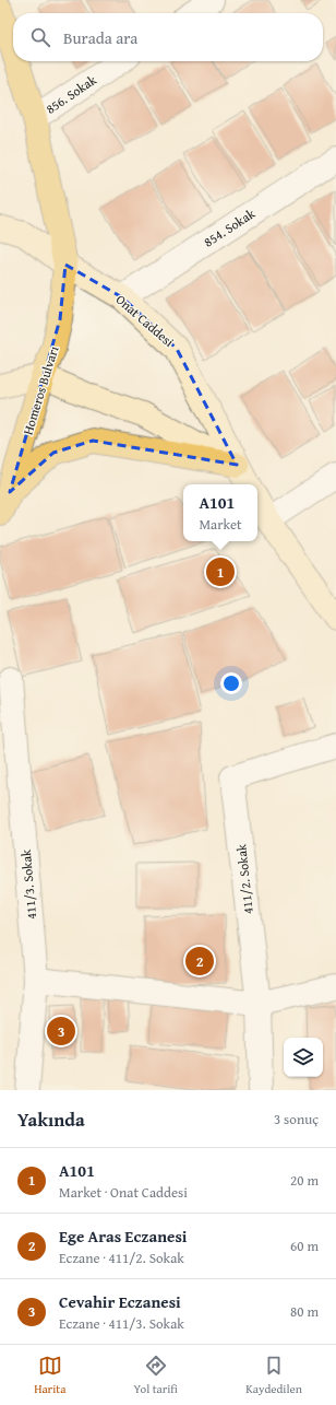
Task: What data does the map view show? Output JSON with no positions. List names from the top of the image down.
{
  "streets": {
    "main road": ["Onat Caddesi", "Homeros Bulvarı"],
    "street": [
      "856. Sokak",
      "854. Sokak",
      "411/2. Sokak",
      "411/3. Sokak"
    ]
  },
  "crossings": [
    ["856. Sokak", "Homeros Bulvarı"],
    ["854. Sokak", "Onat Caddesi"],
    ["Onat Caddesi", "Homeros Bulvarı"]
  ],
  "page": {
    "search": "Burada ara",
    "popup": ["A101", "Market"],
    "pins": ["1", "2", "3"],
    "heading": ["Yakında", "3 sonuç"],
    "list": [
      {
        "mark": "1",
        "name": "A101",
        "note": "Market · Onat Caddesi",
        "value": "20 m"
      },
      {
        "mark": "2",
        "name": "Ege Aras Eczanesi",
        "note": "Eczane · 411/2. Sokak",
        "value": "60 m"
      },
      {
        "mark": "3",
        "name": "Cevahir Eczanesi",
        "note": "Eczane · 411/3. Sokak",
        "value": "80 m"
      }
    ],
    "nav": ["Harita", "Yol tarifi", "Kaydedilen"]
  }
}
